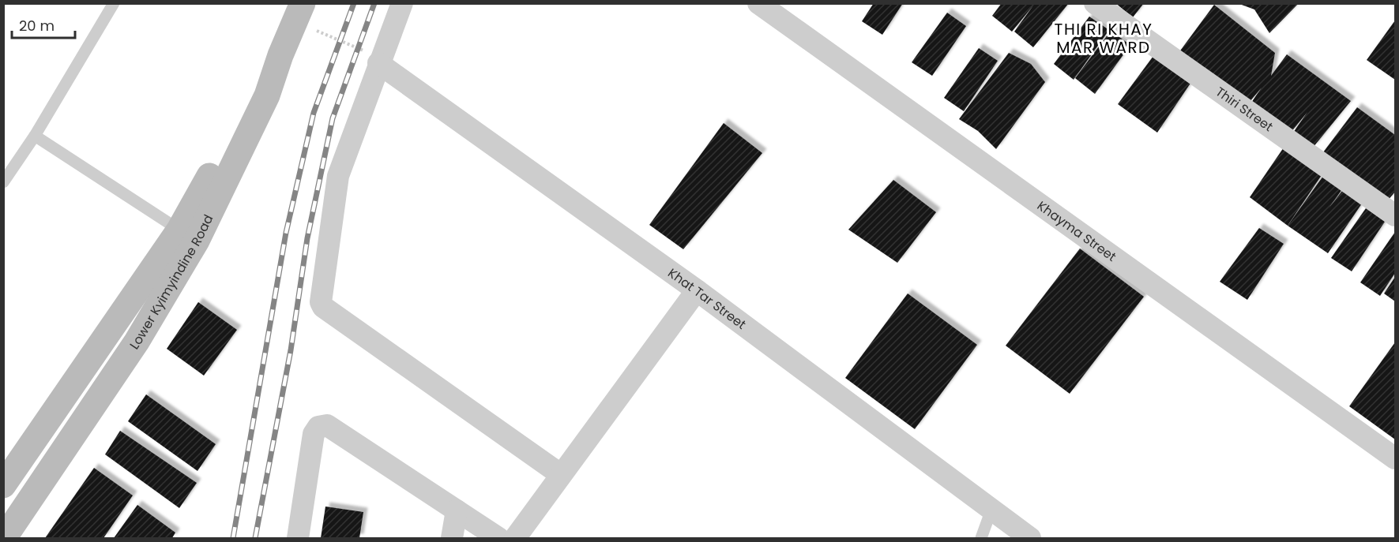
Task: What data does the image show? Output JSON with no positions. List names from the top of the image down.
{
  "streets": {
    "main road": ["Lower Kyimyindine Road"],
    "street": ["Thiri Street", "Khayma Street", "Khat Tar Street"]
  },
  "districts": ["THI RI KHAY MAR WARD"],
  "scale_bar": "20 m"
}
